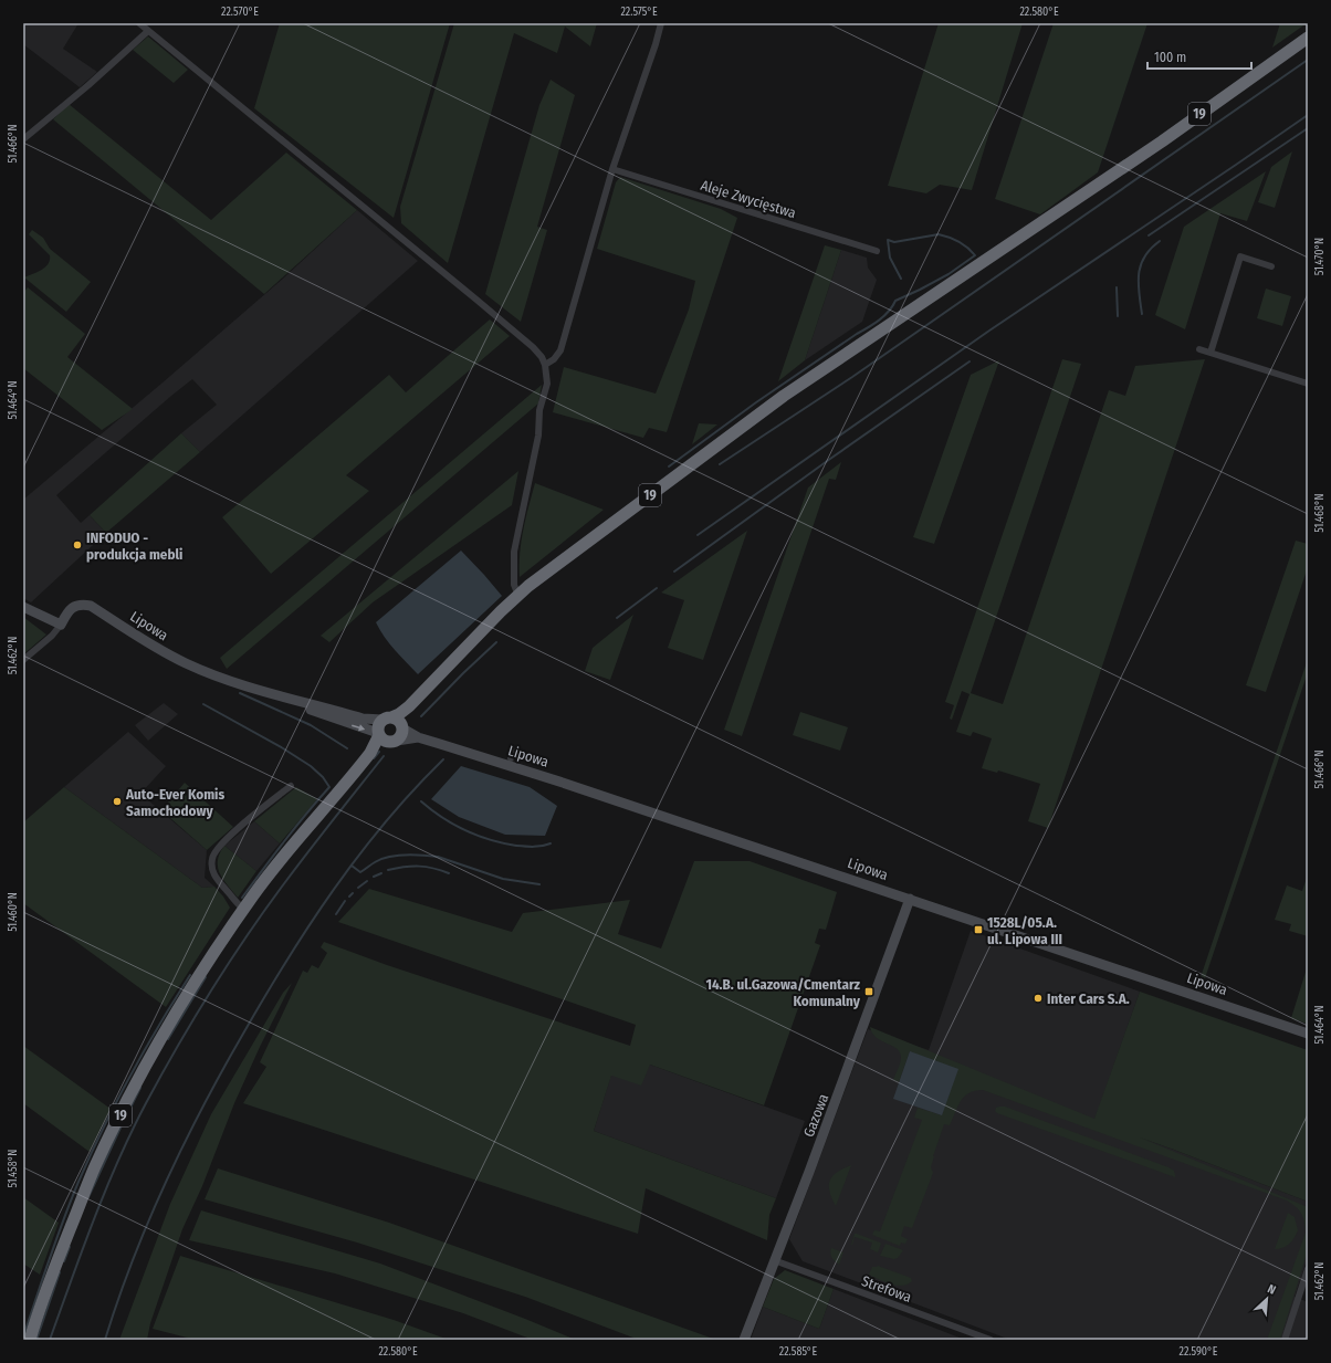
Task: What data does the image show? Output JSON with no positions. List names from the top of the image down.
{
  "streets": {
    "highway": ["19"],
    "street": [
      "Aleje Zwycięstwa",
      "Lipowa",
      "Gazowa",
      "Strefowa"
    ]
  },
  "crossings": [
    ["19", "Lipowa"],
    ["Lipowa", "Gazowa"],
    ["Gazowa", "Strefowa"]
  ],
  "places": {
    "other": ["INFODUO - produkcja mebli", "Auto-Ever Komis Samochodowy", "Inter Cars S.A."],
    "transit": ["1528L/05.A. ul. Lipowa III", "14.B. ul.Gazowa/Cmentarz Komunalny"]
  },
  "scale_bar": "100 m",
  "north": "top right",
  "coordinates": [
    "22.570°E",
    "22.575°E",
    "22.580°E",
    "51.466°N",
    "51.470°N",
    "51.464°N",
    "51.468°N",
    "51.462°N",
    "51.460°N",
    "51.458°N",
    "22.585°E",
    "22.590°E"
  ]
}
